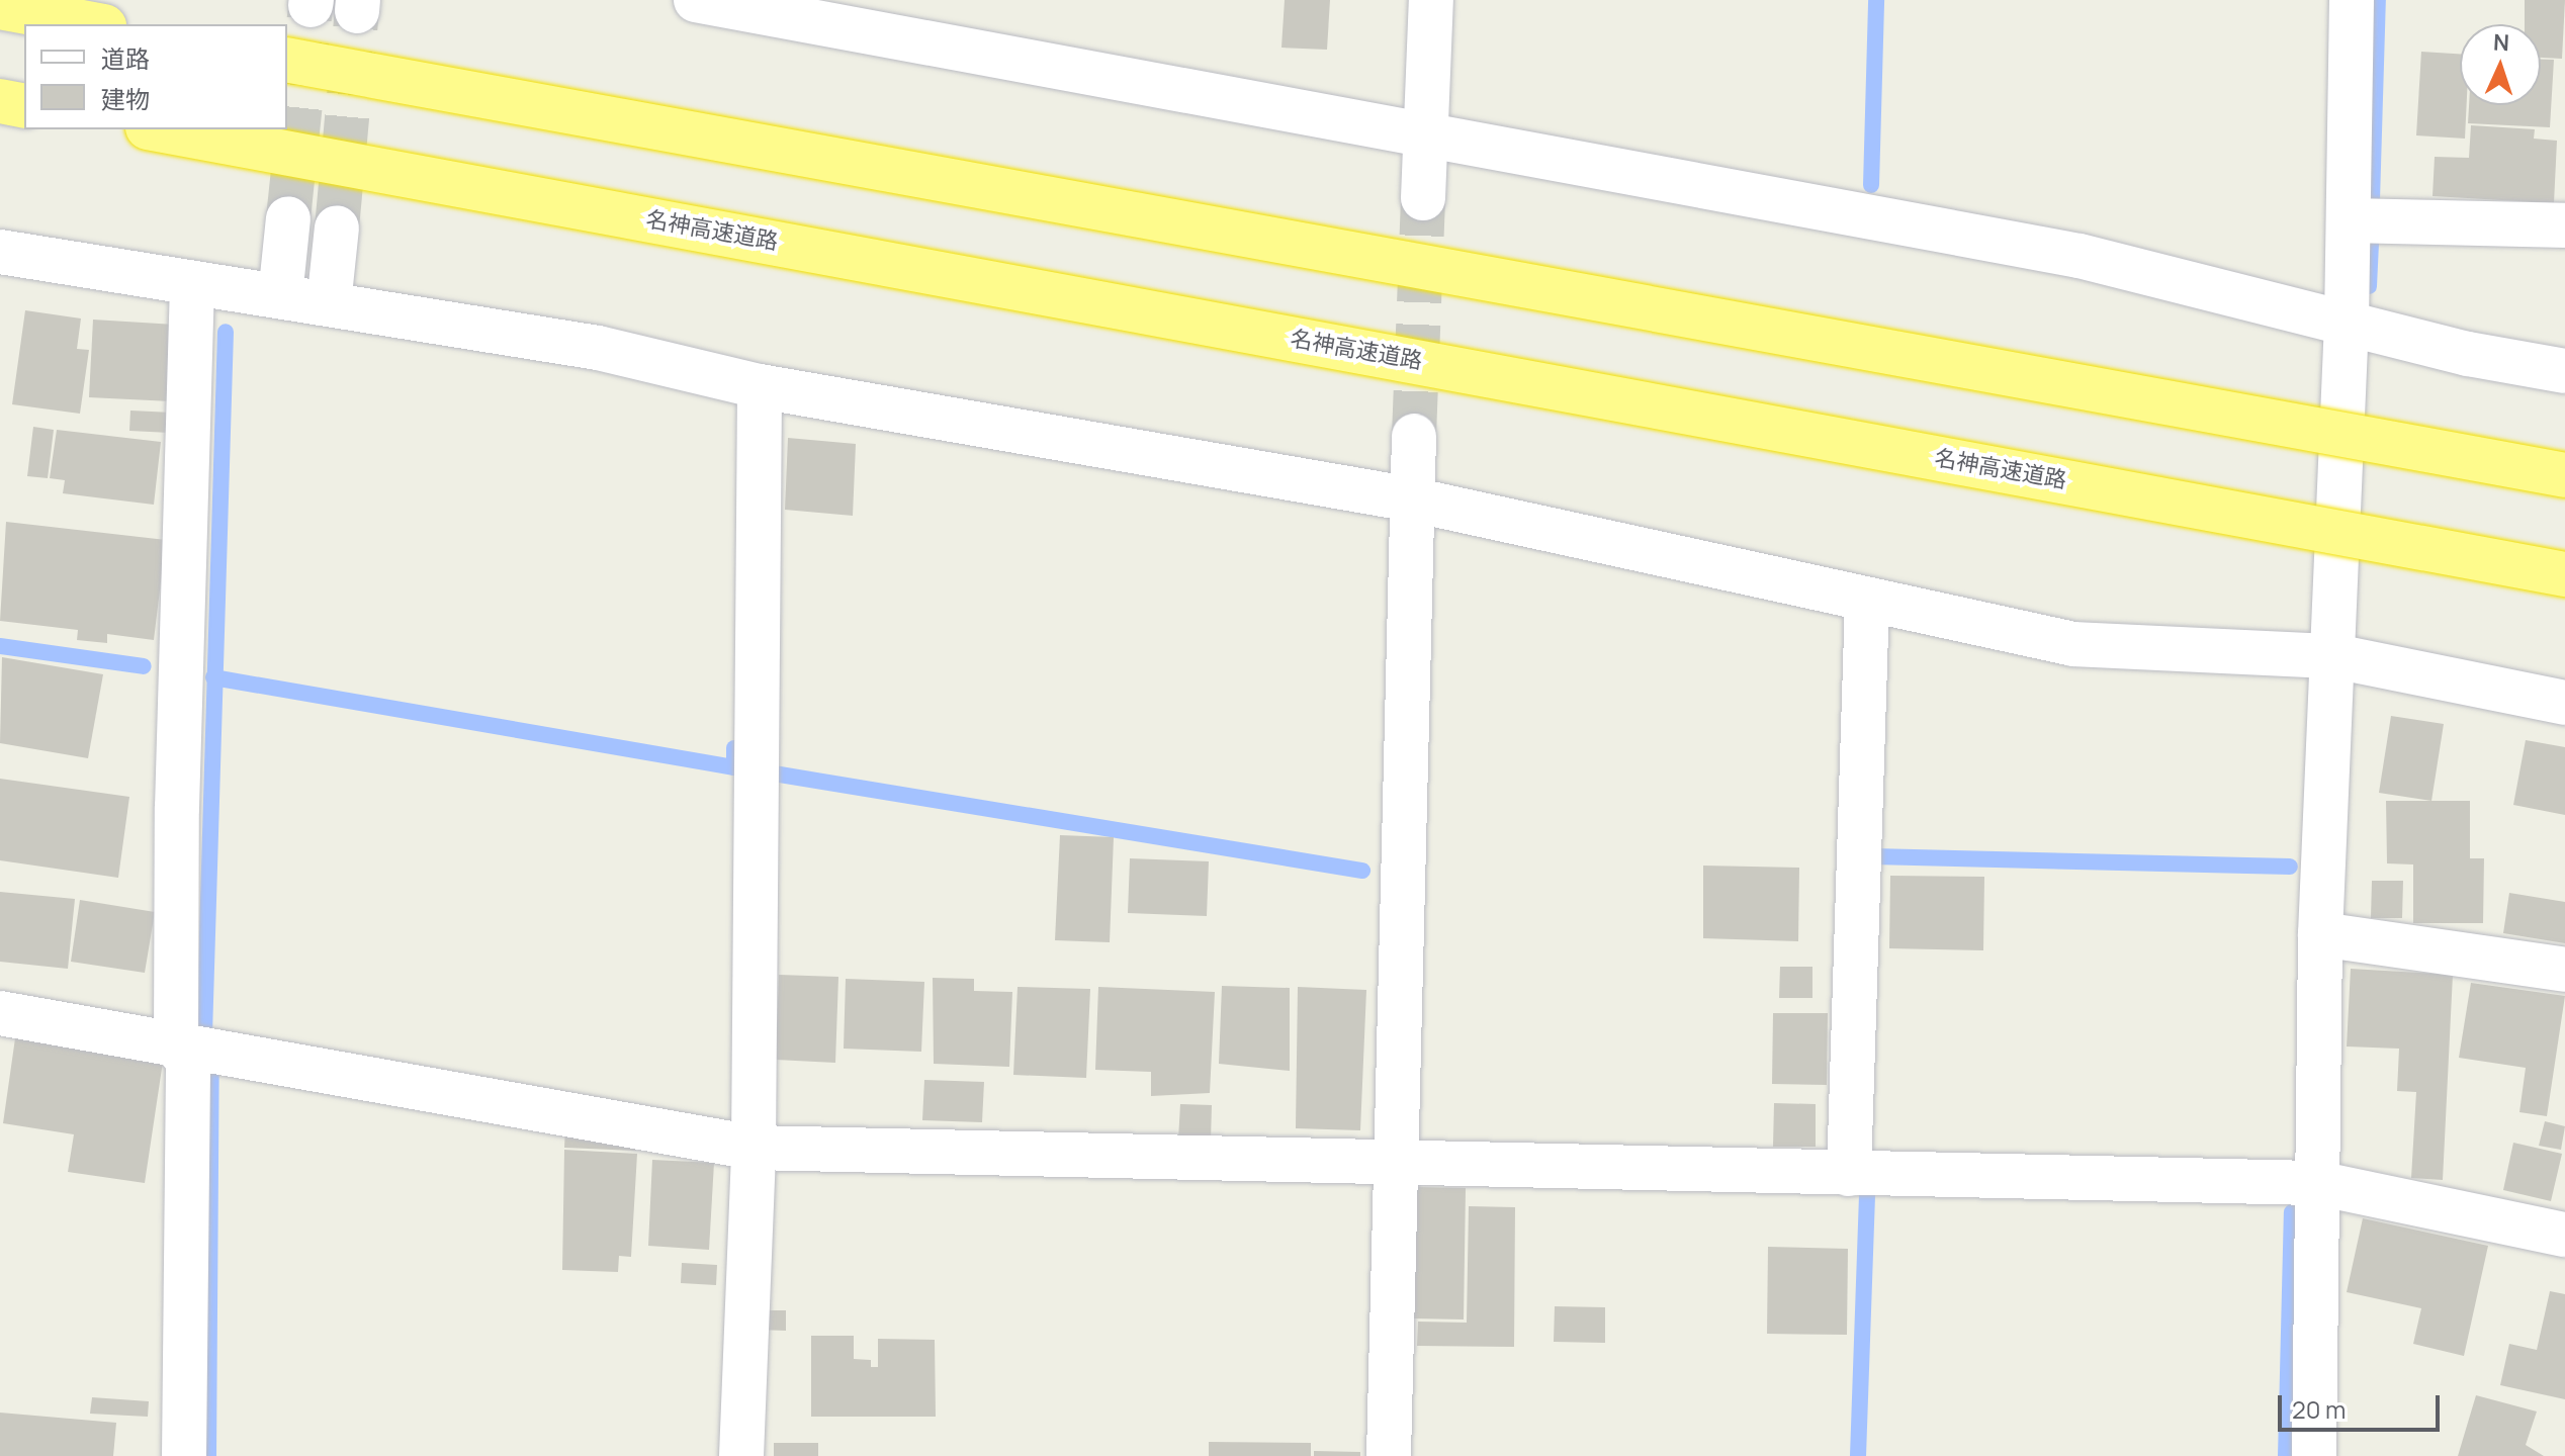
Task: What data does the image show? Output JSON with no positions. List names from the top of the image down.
{
  "streets": {
    "highway": ["名神高速道路"]
  },
  "legend": ["道路", "建物"],
  "scale_bar": "20 m",
  "north": "top"
}
